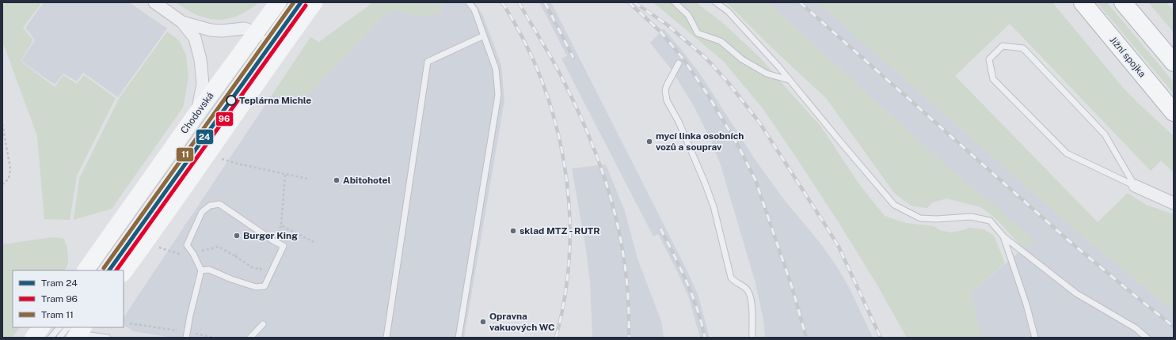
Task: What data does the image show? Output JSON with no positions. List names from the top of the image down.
{
  "streets": {
    "highway": ["Jižní spojka"],
    "main road": ["Chodovská"]
  },
  "places": [
    "Teplárna Michle",
    "mycí linka osobních vozů a souprav",
    "Abitohotel",
    "sklad MTZ - RUTR",
    "Burger King",
    "Opravna vakuových WC"
  ],
  "lines": ["tram line 24", "tram line 11", "tram line 96"],
  "legend": ["Tram 24", "Tram 96", "Tram 11"]
}
